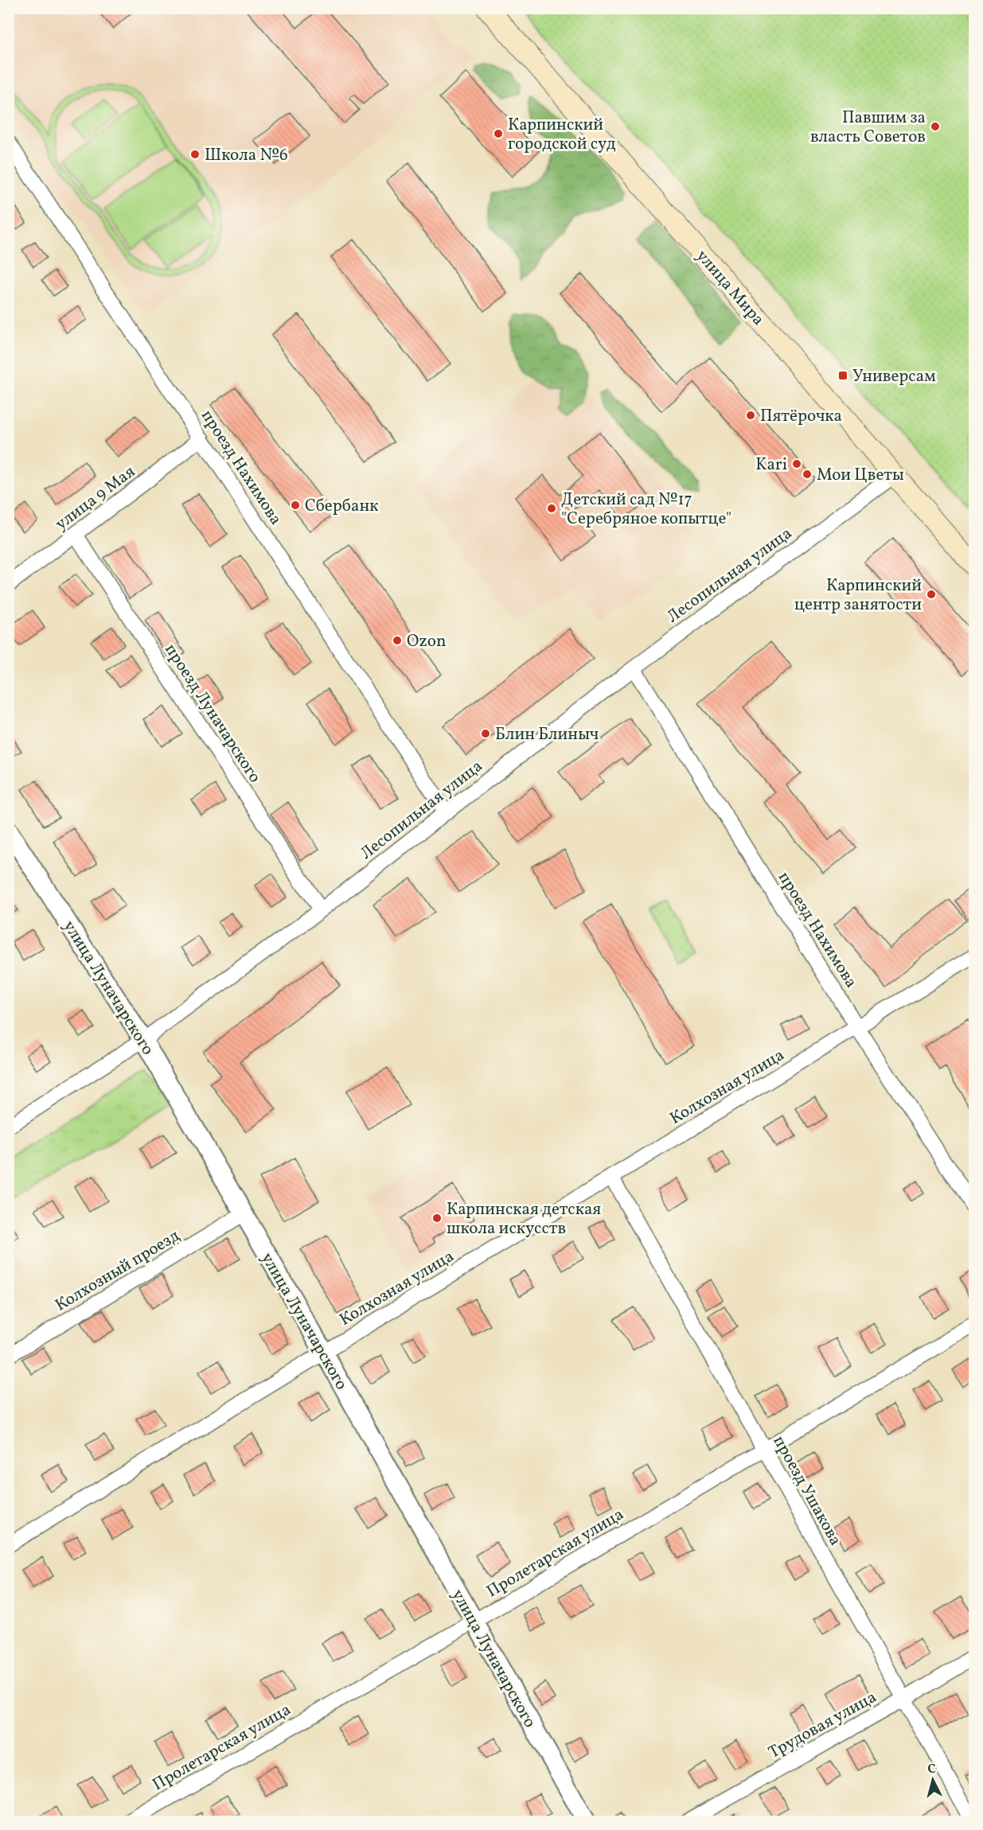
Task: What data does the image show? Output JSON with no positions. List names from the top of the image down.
{
  "streets": {
    "main road": ["улица Мира"],
    "street": [
      "проезд Нахимова",
      "улица 9 Мая",
      "Лесопильная улица",
      "проезд Луначарского",
      "улица Луначарского",
      "Колхозная улица",
      "Колхозный проезд",
      "проезд Ушакова",
      "Пролетарская улица",
      "Трудовая улица"
    ]
  },
  "crossings": [
    ["улица Мира", "Лесопильная улица"],
    ["проезд Нахимова", "улица 9 Мая"],
    ["проезд Нахимова", "Лесопильная улица"],
    ["проезд Нахимова", "Колхозная улица"],
    ["улица 9 Мая", "проезд Луначарского"],
    ["Лесопильная улица", "проезд Луначарского"],
    ["Лесопильная улица", "улица Луначарского"],
    ["улица Луначарского", "Колхозная улица"],
    ["улица Луначарского", "Колхозный проезд"],
    ["улица Луначарского", "Пролетарская улица"],
    ["Колхозная улица", "проезд Ушакова"],
    ["проезд Ушакова", "Пролетарская улица"],
    ["проезд Ушакова", "Трудовая улица"]
  ],
  "places": {
    "other": [
      "Павшим за власть Советов",
      "Карпинский городской суд",
      "Школа №6",
      "Пятёрочка",
      "Kari",
      "Мои Цветы",
      "Сбербанк",
      "Детский сад №17 \"Серебряное копытце\"",
      "Карпинский центр занятости",
      "Ozon",
      "Блин Блиныч",
      "Карпинская детская школа искусств"
    ],
    "transit": ["Универсам"]
  },
  "north": "top"
}
